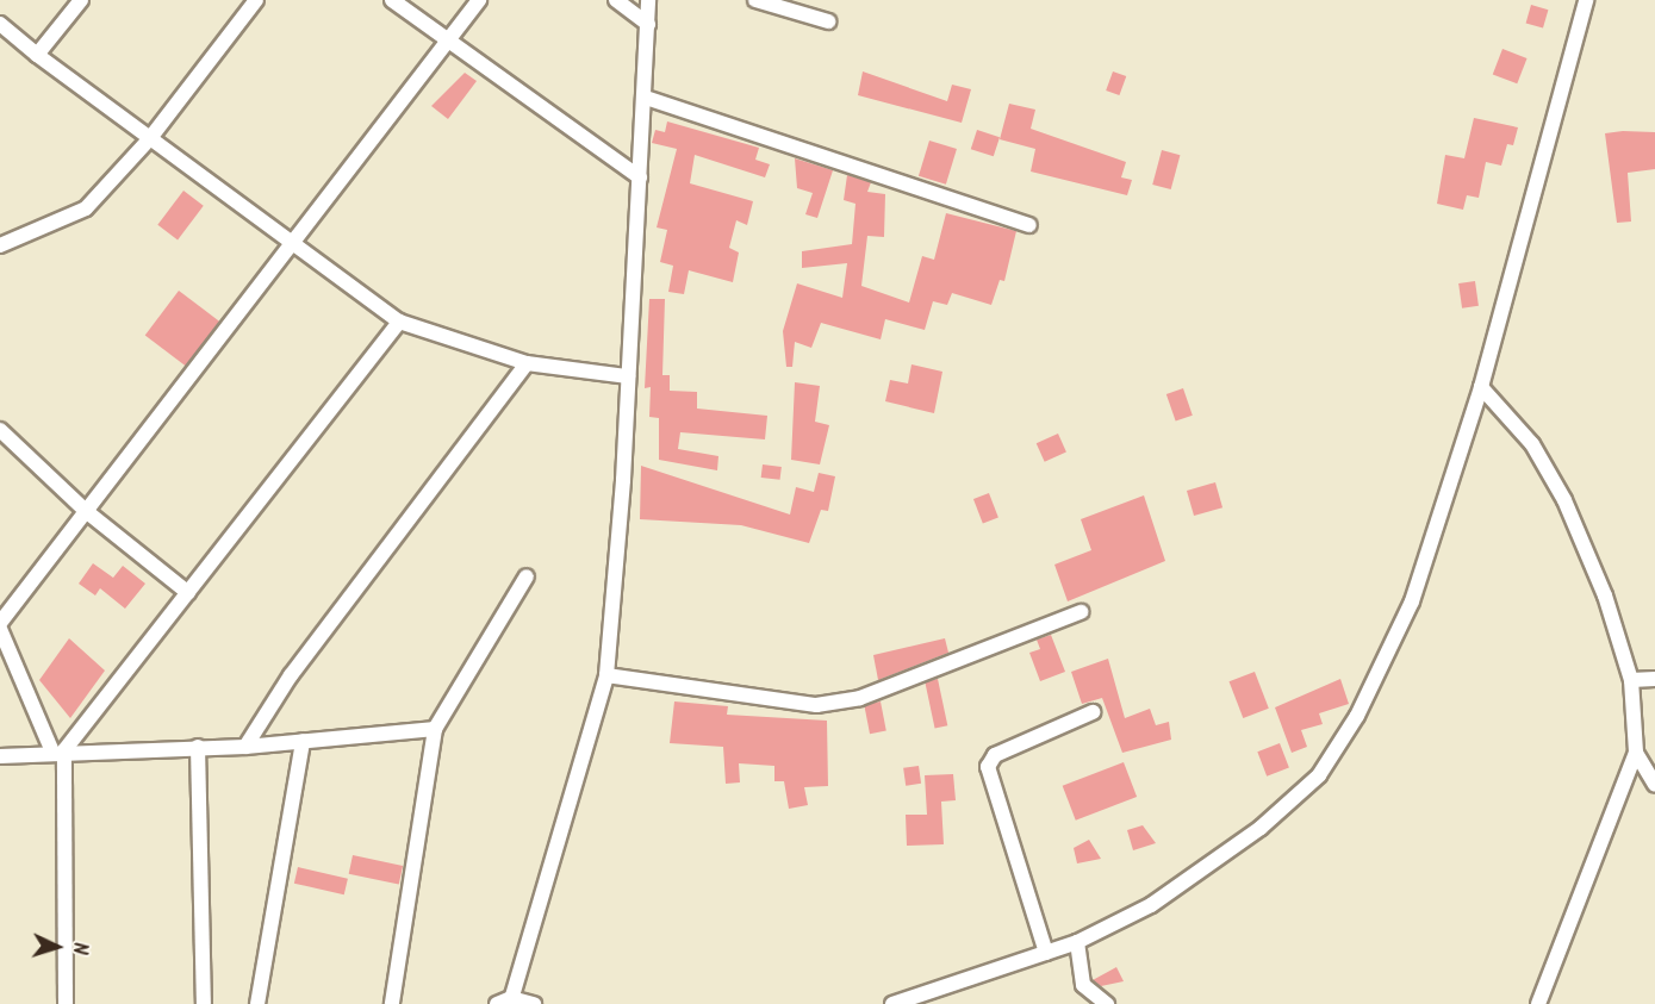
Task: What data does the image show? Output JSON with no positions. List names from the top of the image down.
{
  "north": "right"
}
